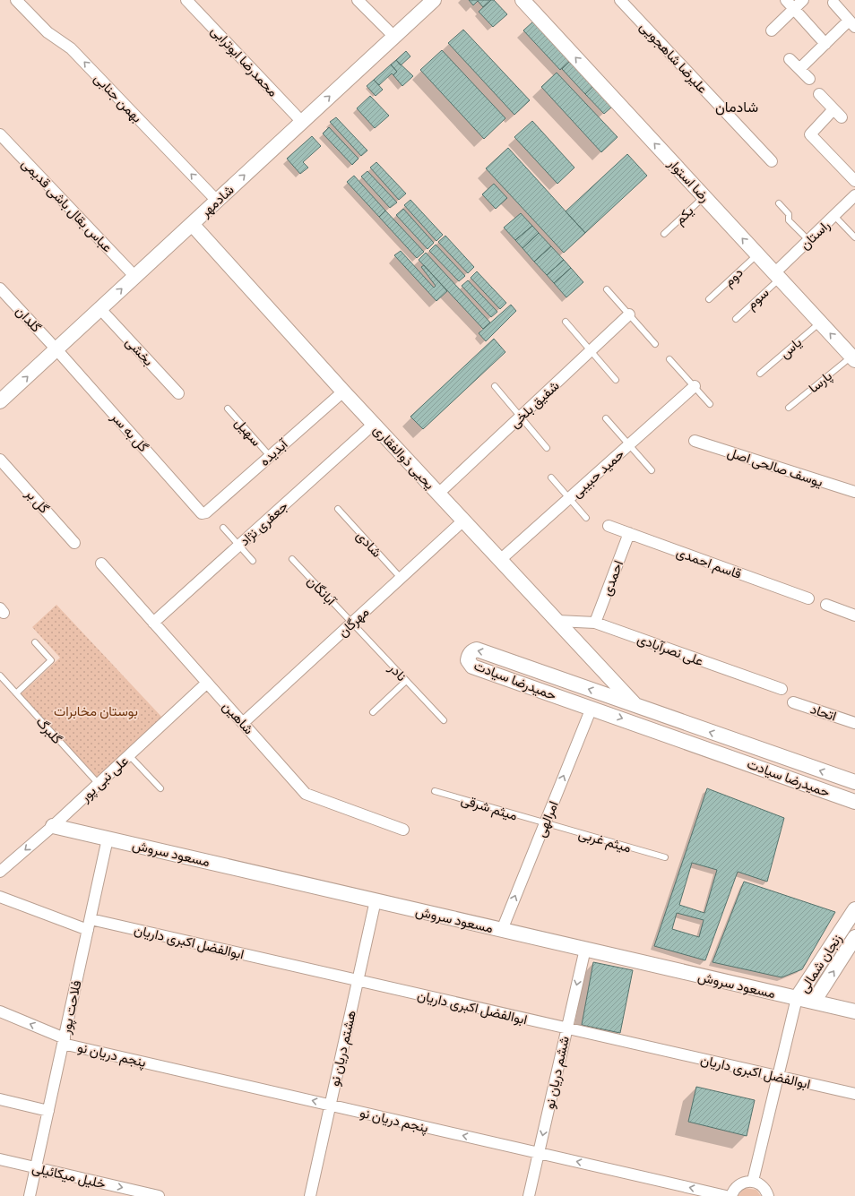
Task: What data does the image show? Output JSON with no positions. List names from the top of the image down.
{
  "streets": {
    "street": [
      "علیرضا شاهجویی",
      "محمدرضا ابوترابی",
      "بهمن جنابی",
      "رضا استوار",
      "شادمهر",
      "عباس بقال باشی قدیمی",
      "راستان",
      "گلدان",
      "بخشی",
      "شفیق بلخی",
      "گل به سر",
      "آبدیده",
      "یحیی ذوالفقاری",
      "یوسف صالحی اصل",
      "حمید حبیبی",
      "گل بر",
      "جعفری نژاد",
      "قاسم احمدی",
      "احمدی",
      "مهرگان",
      "علی نصرآبادی",
      "حمیدرضا سیادت",
      "اتحاد",
      "شاهین",
      "علی نبی پور",
      "امرالهی",
      "مسعود سروش",
      "ابوالفضل اکبری داریان",
      "زنجان شمالی",
      "فلاحت پور",
      "هشتم دریان‌ نو",
      "پنجم دریان‌ نو",
      "ششم دریان‌ نو",
      "خلیل میکائیلی"
    ],
    "lane": [
      "یکم",
      "دوم",
      "سوم",
      "یاس",
      "پارسا",
      "سهیل",
      "شادی",
      "آبانگان",
      "نادر",
      "گلبرگ",
      "میثم شرقی",
      "میثم غربی"
    ]
  },
  "crossings": [
    ["محمدرضا ابوترابی", "شادمهر"],
    ["بهمن جنابی", "شادمهر"],
    ["رضا استوار", "یکم"],
    ["رضا استوار", "راستان"],
    ["رضا استوار", "دوم"],
    ["رضا استوار", "سوم"],
    ["رضا استوار", "یاس"],
    ["رضا استوار", "پارسا"],
    ["شادمهر", "عباس بقال باشی قدیمی"],
    ["شادمهر", "گلدان"],
    ["شادمهر", "بخشی"],
    ["شادمهر", "گل به سر"],
    ["شادمهر", "یحیی ذوالفقاری"],
    ["راستان", "سوم"],
    ["گلدان", "گل به سر"],
    ["شفیق بلخی", "یحیی ذوالفقاری"],
    ["گل به سر", "آبدیده"],
    ["سهیل", "آبدیده"],
    ["آبدیده", "یحیی ذوالفقاری"],
    ["یحیی ذوالفقاری", "حمید حبیبی"],
    ["یحیی ذوالفقاری", "جعفری نژاد"],
    ["یحیی ذوالفقاری", "مهرگان"],
    ["یحیی ذوالفقاری", "علی نصرآبادی"],
    ["یحیی ذوالفقاری", "حمیدرضا سیادت"],
    ["جعفری نژاد", "شاهین"],
    ["شادی", "مهرگان"],
    ["قاسم احمدی", "احمدی"],
    ["احمدی", "علی نصرآبادی"],
    ["آبانگان", "مهرگان"],
    ["آبانگان", "نادر"],
    ["مهرگان", "نادر"],
    ["مهرگان", "شاهین"],
    ["حمیدرضا سیادت", "امرالهی"],
    ["شاهین", "علی نبی پور"],
    ["گلبرگ", "علی نبی پور"],
    ["علی نبی پور", "مسعود سروش"],
    ["میثم شرقی", "امرالهی"],
    ["میثم شرقی", "میثم غربی"],
    ["امرالهی", "میثم غربی"],
    ["امرالهی", "مسعود سروش"],
    ["مسعود سروش", "زنجان شمالی"],
    ["مسعود سروش", "فلاحت پور"],
    ["مسعود سروش", "هشتم دریان‌ نو"],
    ["مسعود سروش", "ششم دریان‌ نو"],
    ["ابوالفضل اکبری داریان", "فلاحت پور"],
    ["ابوالفضل اکبری داریان", "هشتم دریان‌ نو"],
    ["ابوالفضل اکبری داریان", "ششم دریان‌ نو"],
    ["فلاحت پور", "پنجم دریان‌ نو"],
    ["فلاحت پور", "خلیل میکائیلی"],
    ["هشتم دریان‌ نو", "پنجم دریان‌ نو"],
    ["پنجم دریان‌ نو", "ششم دریان‌ نو"]
  ],
  "one_way": [
    "بهمن جنابی",
    "رضا استوار",
    "شادمهر",
    "امرالهی",
    "پنجم دریان‌ نو",
    "ششم دریان‌ نو",
    "خلیل میکائیلی"
  ],
  "districts": ["شادمان"],
  "parks": ["بوستان مخابرات"]
}
